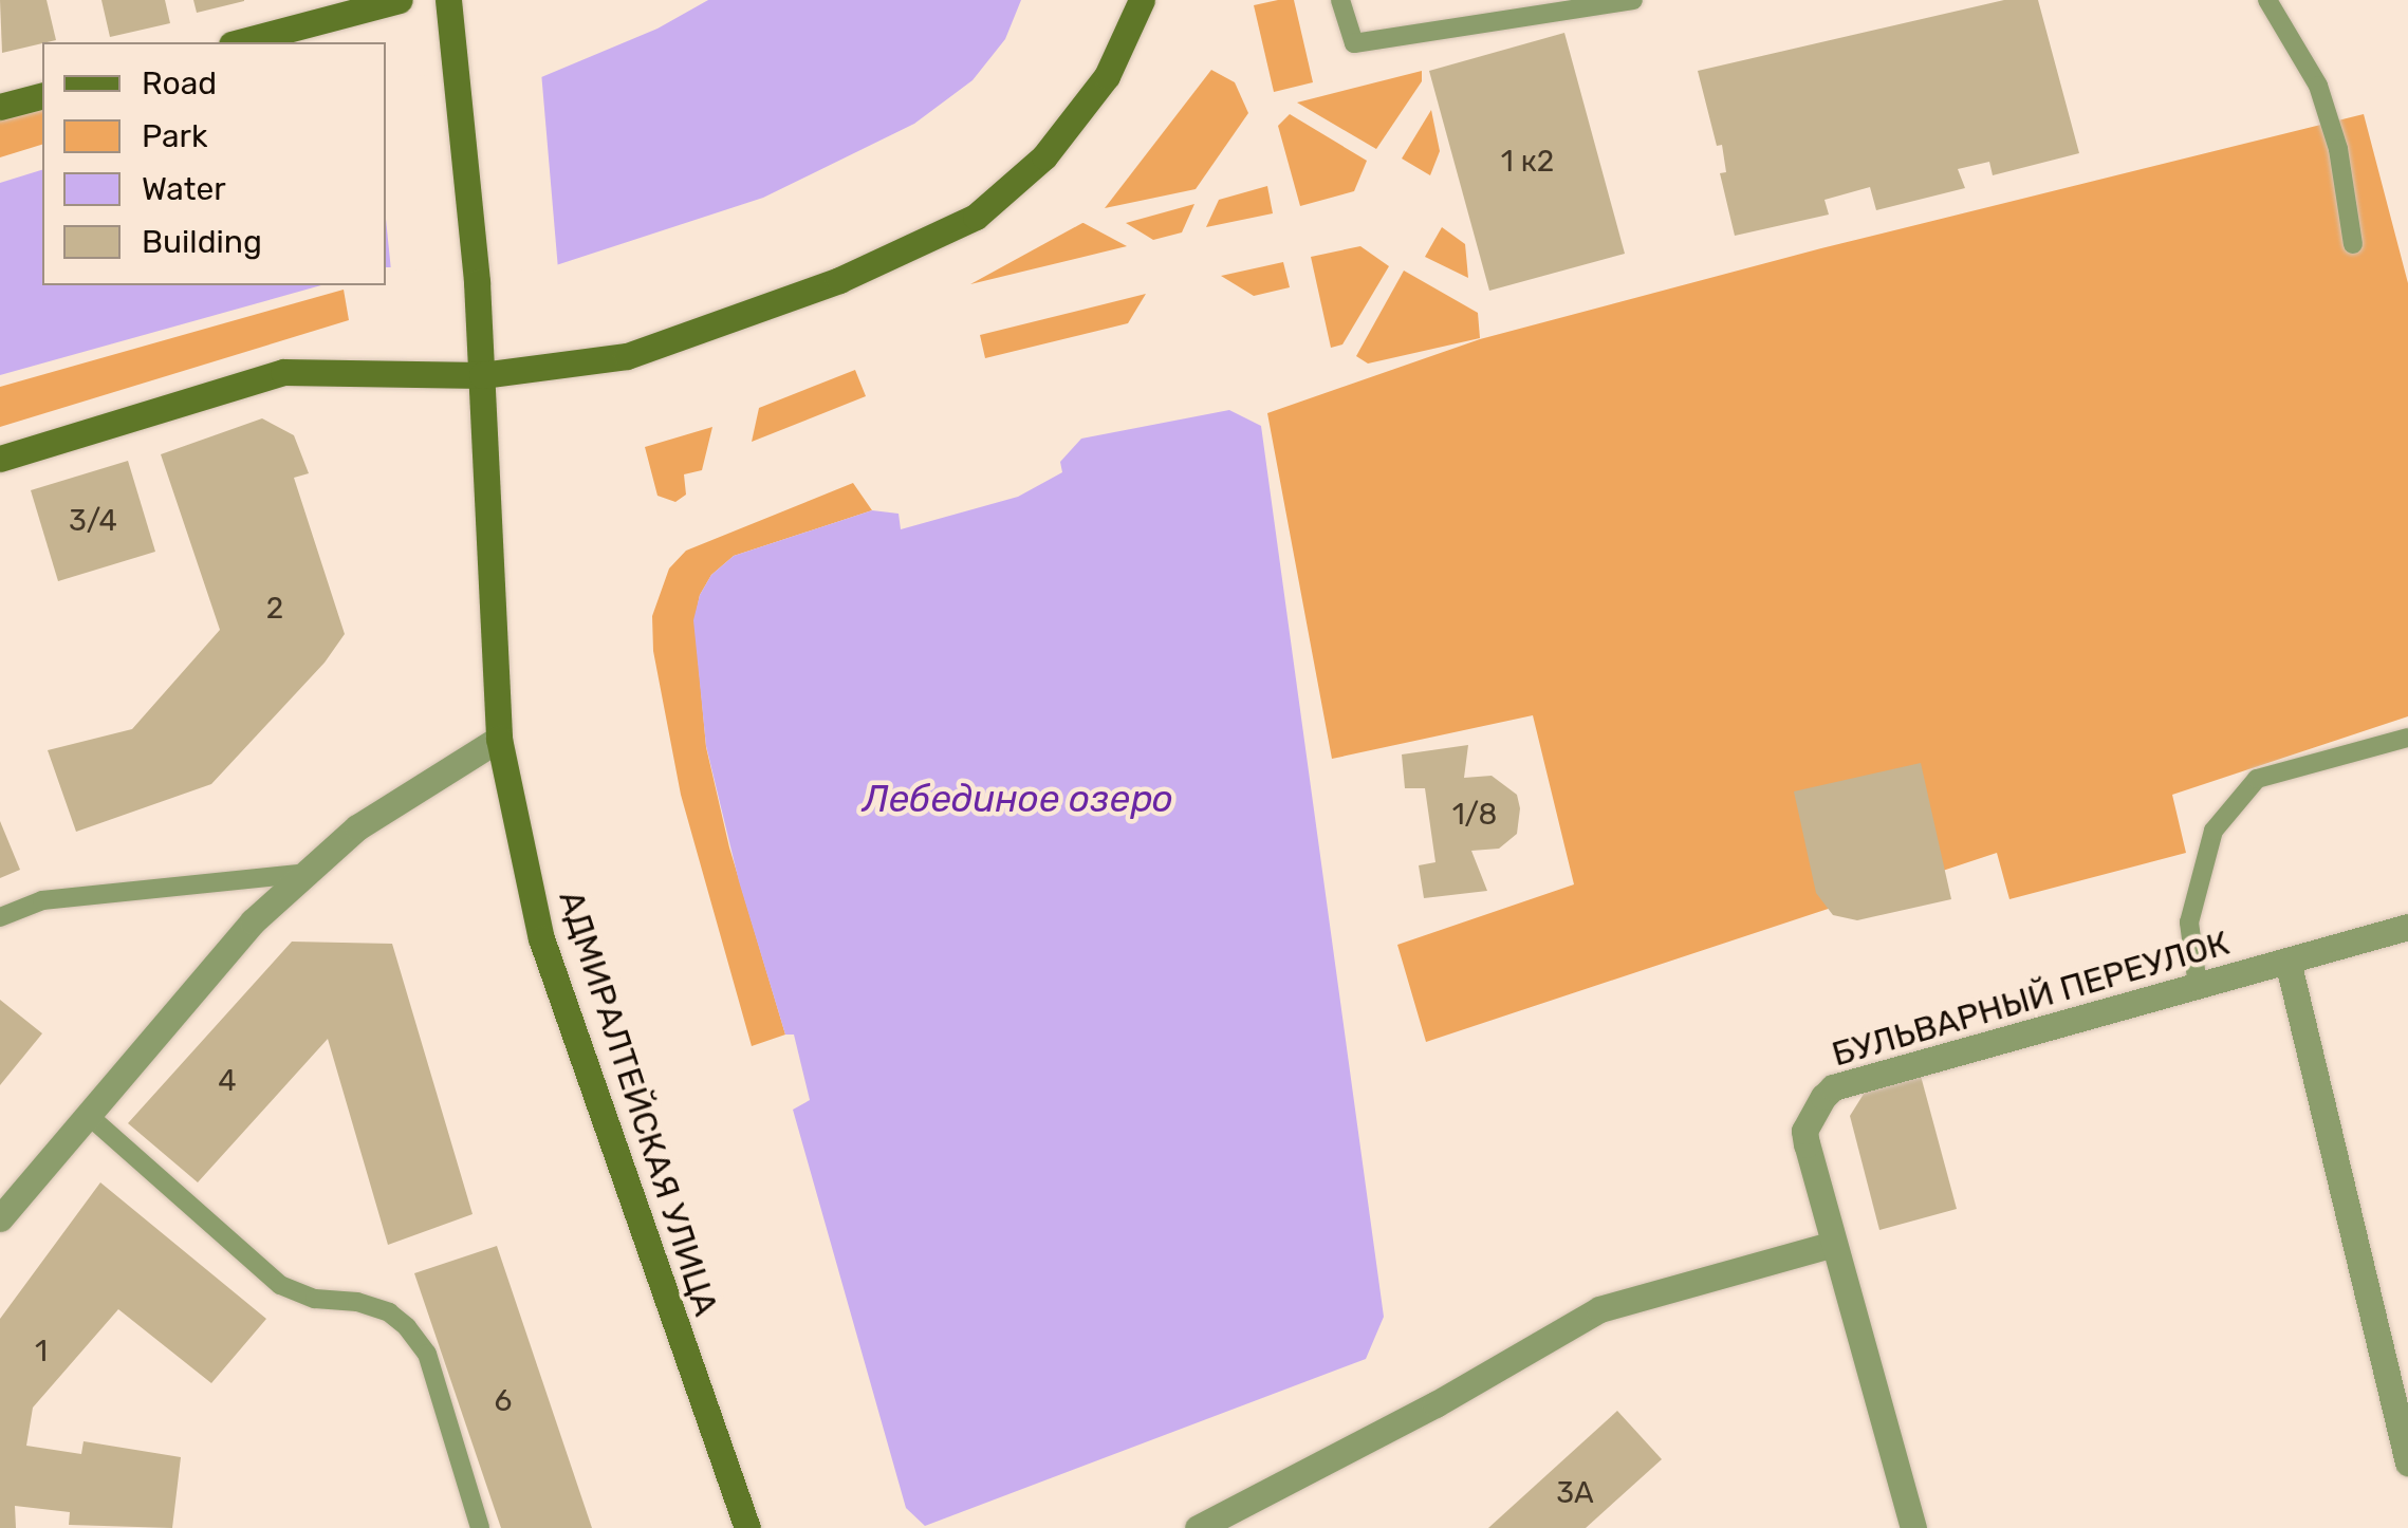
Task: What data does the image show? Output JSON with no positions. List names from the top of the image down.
{
  "streets": {
    "main road": ["АДМИРАЛТЕЙСКАЯ УЛИЦА"],
    "street": ["БУЛЬВАРНЫЙ ПЕРЕУЛОК"]
  },
  "water": ["Лебединое озеро"],
  "house_numbers": [
    "1 к2",
    "3/4",
    "2",
    "1/8",
    "4",
    "1",
    "6",
    "3А"
  ],
  "legend": [
    "Road",
    "Park",
    "Water",
    "Building"
  ]
}
